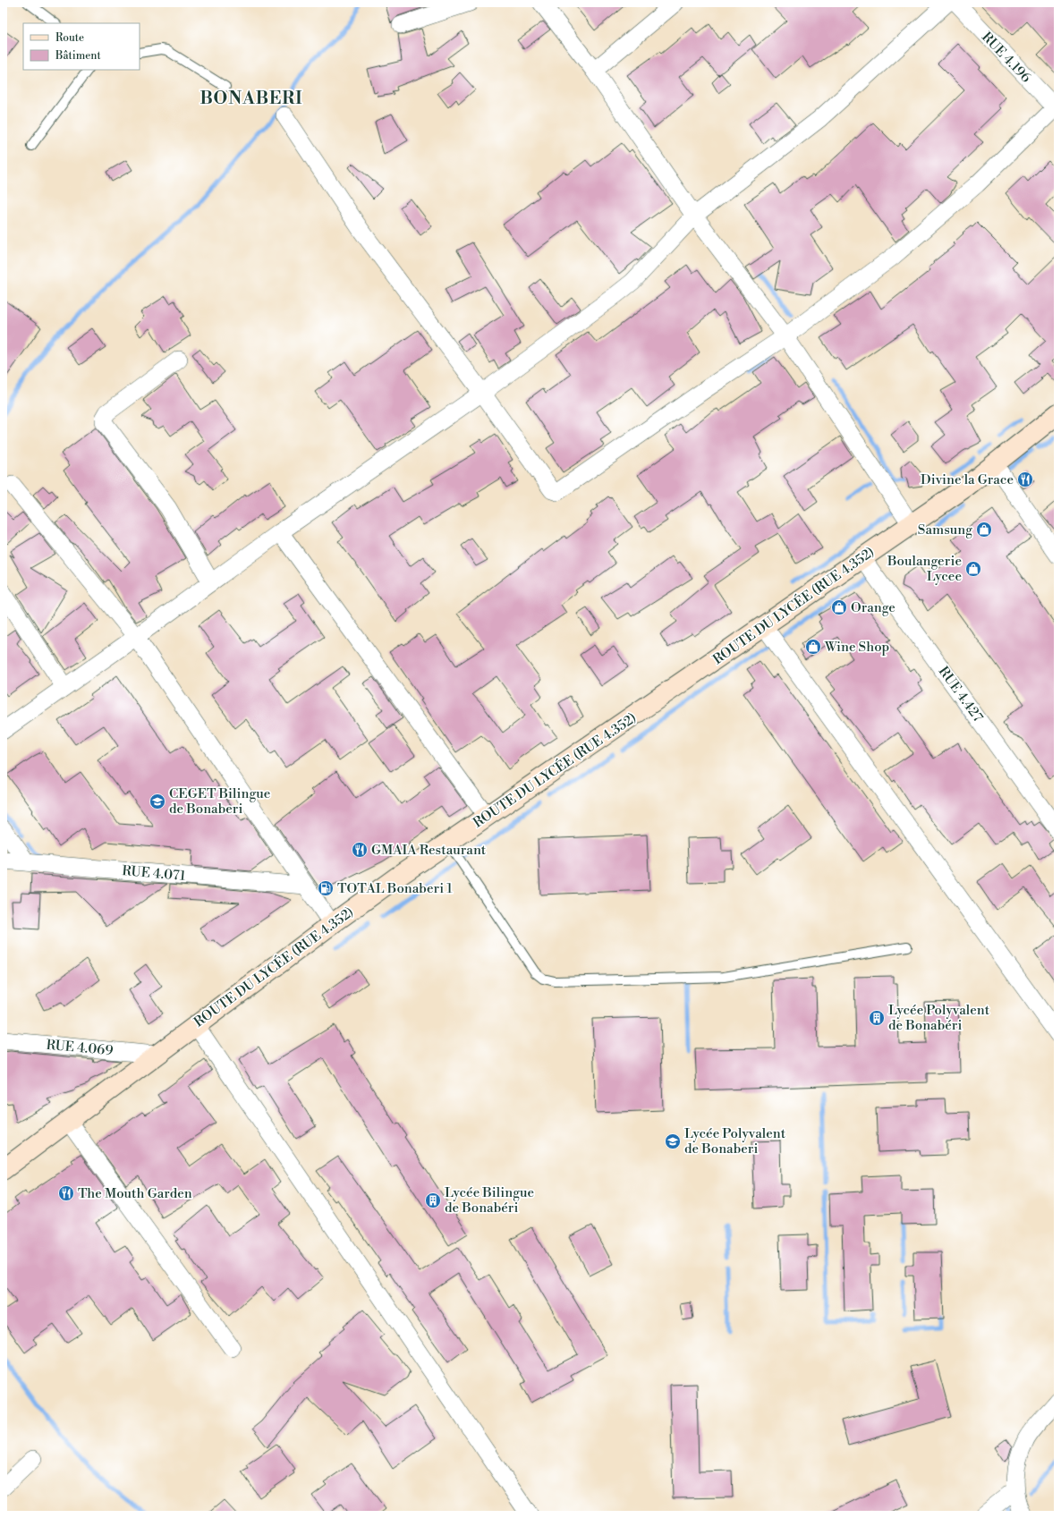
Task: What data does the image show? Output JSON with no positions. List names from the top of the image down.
{
  "streets": {
    "main road": ["ROUTE DU LYCÉE (RUE 4.352)"],
    "street": [
      "RUE 4.196",
      "RUE 4.427",
      "RUE 4.071",
      "RUE 4.069"
    ]
  },
  "crossings": [
    ["ROUTE DU LYCÉE (RUE 4.352)", "RUE 4.427"],
    ["ROUTE DU LYCÉE (RUE 4.352)", "RUE 4.069"]
  ],
  "districts": ["BONABERI"],
  "places": {
    "restaurant": ["Divine la Grace", "GMAIA Restaurant", "The Mouth Garden"],
    "shop": [
      "Samsung",
      "Boulangerie Lycee",
      "Orange",
      "Wine Shop"
    ],
    "school or university": ["CEGET Bilingue de Bonaberi", "Lycée Polyvalent de Bonaberi"],
    "fuel station": ["TOTAL Bonaberi 1"],
    "building": ["Lycée Polyvalent de Bonabéri", "Lycée Bilingue de Bonabéri"]
  },
  "legend": ["Route", "Bâtiment"]
}
